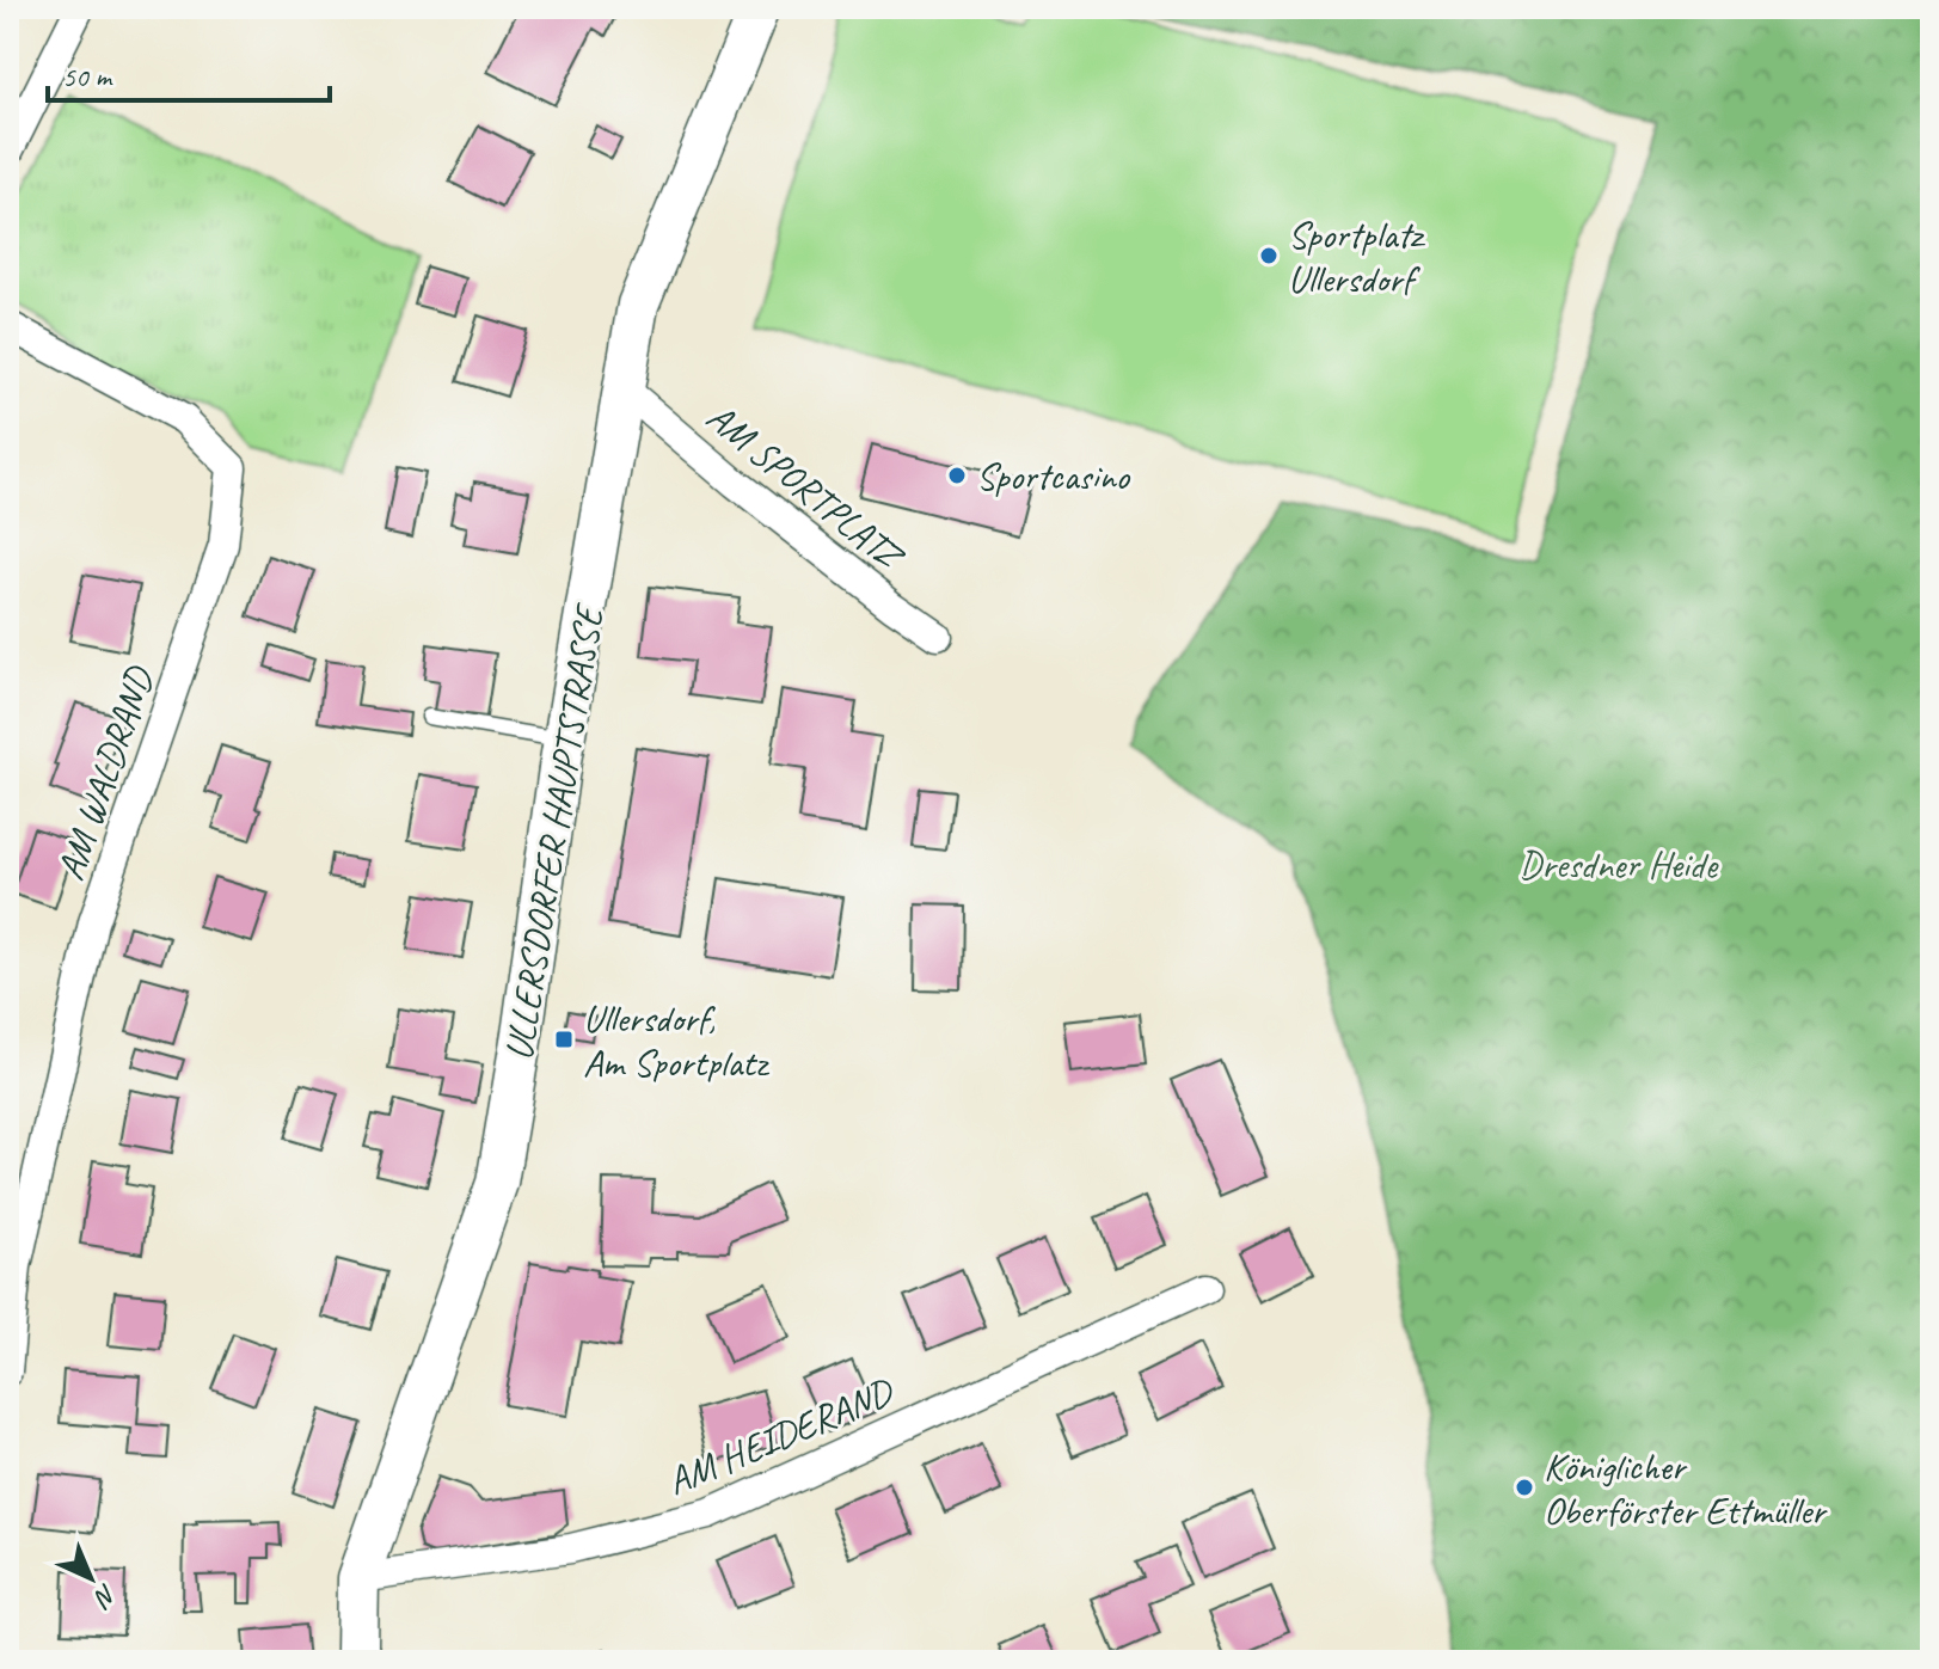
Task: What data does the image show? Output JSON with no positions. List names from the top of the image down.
{
  "streets": {
    "main road": ["ULLERSDORFER HAUPTSTRASSE"],
    "street": ["AM SPORTPLATZ", "AM WALDRAND", "AM HEIDERAND"]
  },
  "crossings": [
    ["AM SPORTPLATZ", "ULLERSDORFER HAUPTSTRASSE"],
    ["ULLERSDORFER HAUPTSTRASSE", "AM HEIDERAND"]
  ],
  "parks": ["Dresdner Heide"],
  "places": {
    "other": ["Sportplatz Ullersdorf", "Sportcasino", "Königlicher Oberförster Ettmüller"],
    "transit": ["Ullersdorf, Am Sportplatz"]
  },
  "scale_bar": "50 m",
  "north": "bottom right"
}
